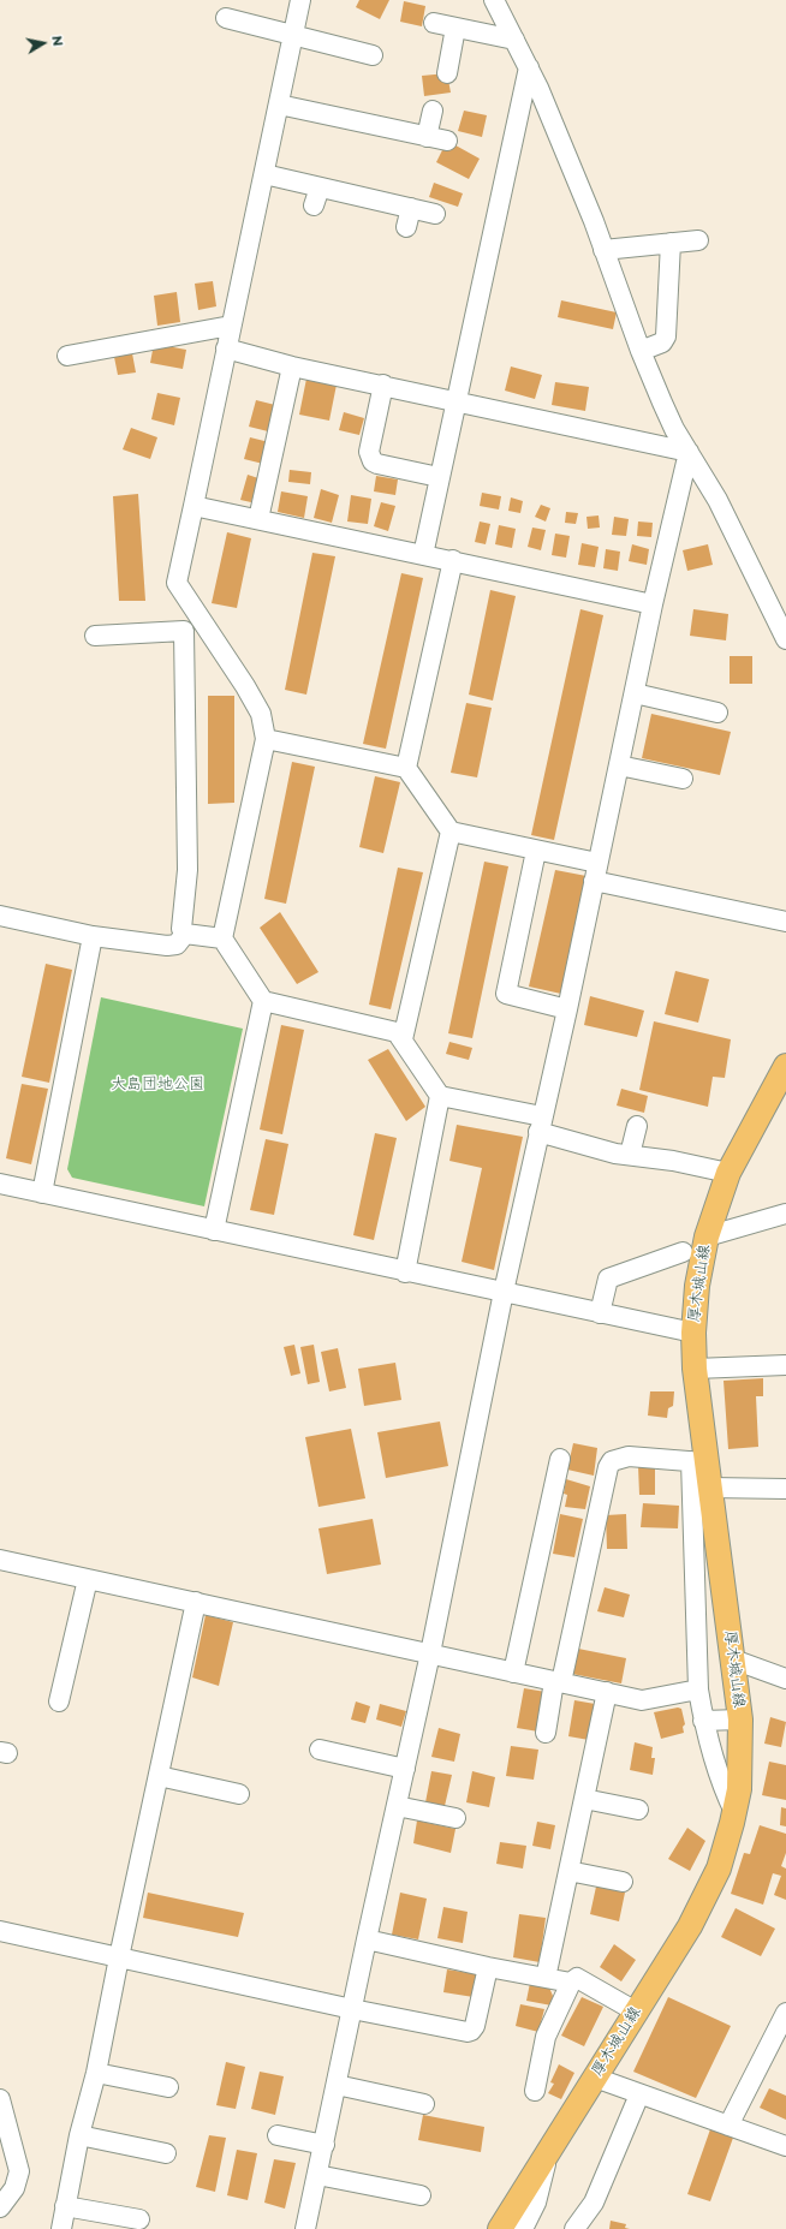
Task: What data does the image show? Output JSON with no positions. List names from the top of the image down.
{
  "streets": {
    "main road": ["厚木城山線"]
  },
  "parks": ["大島団地公園"],
  "north": "right"
}
